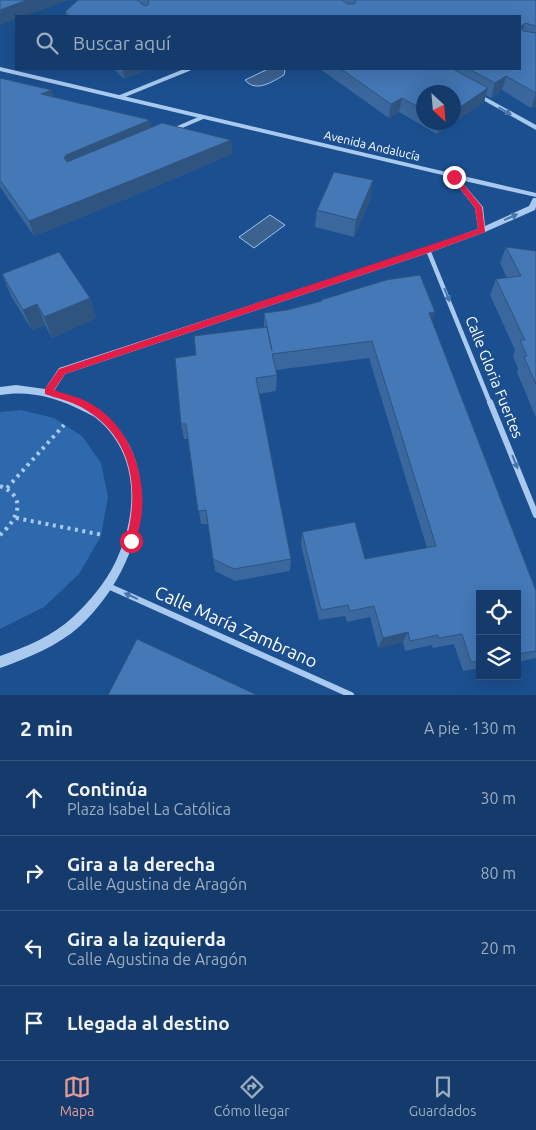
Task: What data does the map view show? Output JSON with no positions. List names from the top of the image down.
{
  "streets": {
    "street": ["Avenida Andalucía", "Calle Gloria Fuertes", "Calle María Zambrano"]
  },
  "one_way": ["Calle Gloria Fuertes", "Calle María Zambrano"],
  "north": "bottom right",
  "page": {
    "search": "Buscar aquí",
    "heading": ["2 min", "A pie · 130 m"],
    "list": [
      ["Continúa", "Plaza Isabel La Católica", "30 m"],
      ["Gira a la derecha", "Calle Agustina de Aragón", "80 m"],
      ["Gira a la izquierda", "Calle Agustina de Aragón", "20 m"],
      "Llegada al destino"
    ],
    "nav": ["Mapa", "Cómo llegar", "Guardados"]
  }
}
